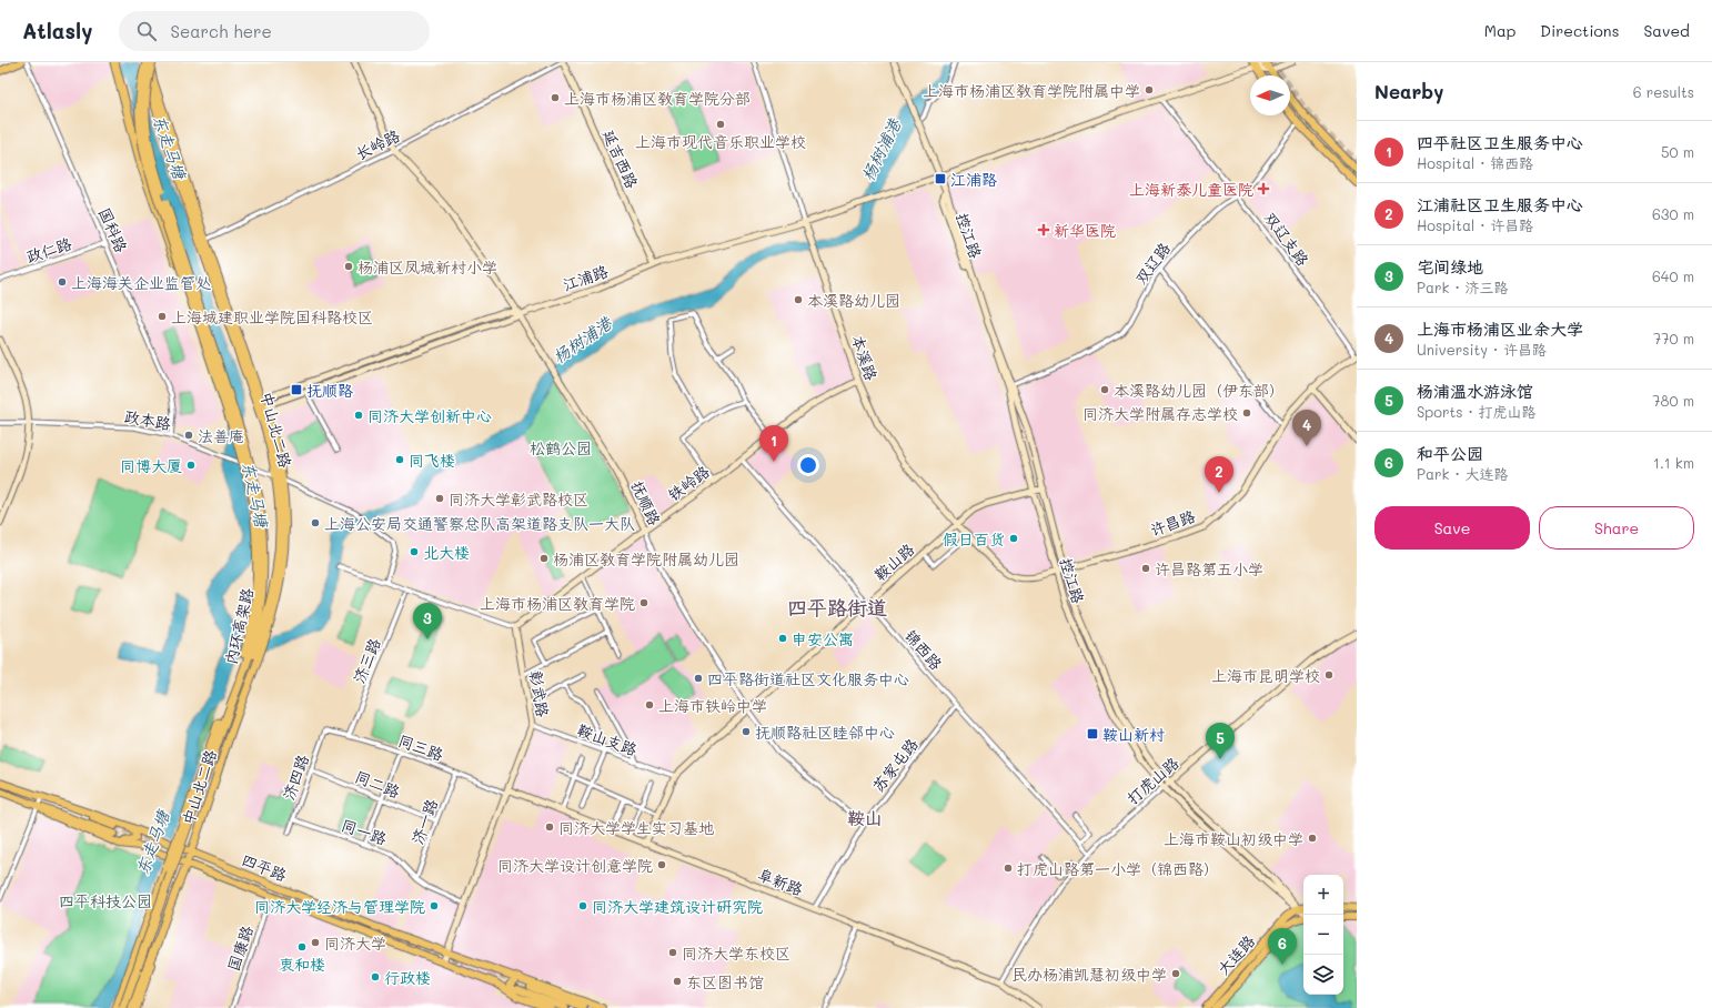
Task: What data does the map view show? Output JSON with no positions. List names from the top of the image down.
{
  "streets": {
    "highway": ["内环高架路"],
    "main road": ["中山北二路", "四平路", "大连路"],
    "street": [
      "长岭路",
      "延吉西路",
      "国科路",
      "控江路",
      "双辽支路",
      "政仁路",
      "双辽路",
      "江浦路",
      "本溪路",
      "政本路",
      "铁岭路",
      "抚顺路",
      "许昌路",
      "鞍山路",
      "锦西路",
      "济三路",
      "彰武路",
      "鞍山支路",
      "同三路",
      "苏家屯路",
      "济四路",
      "打虎山路",
      "同二路",
      "济一路",
      "同一路",
      "阜新路",
      "国康路"
    ]
  },
  "crossings": [
    ["长岭路", "延吉西路"],
    ["长岭路", "中山北二路"],
    ["长岭路", "抚顺路"],
    ["延吉西路", "江浦路"],
    ["国科路", "政仁路"],
    ["国科路", "政本路"],
    ["控江路", "双辽路"],
    ["控江路", "江浦路"],
    ["控江路", "本溪路"],
    ["控江路", "许昌路"],
    ["控江路", "鞍山路"],
    ["控江路", "打虎山路"],
    ["控江路", "大连路"],
    ["双辽支路", "双辽路"],
    ["双辽支路", "江浦路"],
    ["双辽支路", "许昌路"],
    ["江浦路", "本溪路"],
    ["江浦路", "中山北二路"],
    ["江浦路", "抚顺路"],
    ["本溪路", "铁岭路"],
    ["本溪路", "许昌路"],
    ["本溪路", "鞍山路"],
    ["政本路", "中山北二路"],
    ["中山北二路", "内环高架路"],
    ["中山北二路", "四平路"],
    ["铁岭路", "抚顺路"],
    ["铁岭路", "锦西路"],
    ["铁岭路", "彰武路"],
    ["抚顺路", "鞍山路"],
    ["抚顺路", "苏家屯路"],
    ["鞍山路", "锦西路"],
    ["鞍山路", "鞍山支路"],
    ["鞍山路", "阜新路"],
    ["锦西路", "苏家屯路"],
    ["锦西路", "打虎山路"],
    ["济三路", "同三路"],
    ["彰武路", "鞍山支路"],
    ["彰武路", "同三路"],
    ["彰武路", "同一路"],
    ["彰武路", "四平路"],
    ["彰武路", "阜新路"],
    ["同三路", "济四路"],
    ["同三路", "济一路"],
    ["同三路", "阜新路"],
    ["苏家屯路", "阜新路"],
    ["济四路", "同二路"],
    ["济四路", "同一路"],
    ["打虎山路", "阜新路"],
    ["同二路", "济一路"],
    ["济一路", "同一路"],
    ["四平路", "国康路"]
  ],
  "districts": ["四平路街道", "鞍山"],
  "water": ["东走马塘", "杨树浦港"],
  "parks": ["松鹤公园", "四平科技公园"],
  "places": {
    "other": [
      "上海市杨浦区教育学院附属中学",
      "上海市杨浦区教育学院分部",
      "上海市现代音乐职业学校",
      "杨浦区凤城新村小学",
      "上海海关企业监管处",
      "本溪路幼儿园",
      "上海城建职业学院国科路校区",
      "本溪路幼儿园（伊东部）",
      "同济大学附属存志学校",
      "同济大学创新中心",
      "法善庵",
      "同飞楼",
      "同博大厦",
      "同济大学彰武路校区",
      "上海公安局交通警察总队高架道路支队一大队",
      "假日百货",
      "北大楼",
      "杨浦区教育学院附属幼儿园",
      "许昌路第五小学",
      "上海市杨浦区教育学院",
      "申安公寓",
      "上海市昆明学校",
      "四平路街道社区文化服务中心",
      "上海市铁岭中学",
      "抚顺路社区睦邻中心",
      "同济大学学生实习基地",
      "上海市鞍山初级中学",
      "同济大学设计创意学院",
      "打虎山路第一小学（锦西路）",
      "同济大学经济与管理学院",
      "同济大学建筑设计研究院",
      "同济大学",
      "衷和楼",
      "同济大学东校区",
      "民办杨浦凯慧初级中学",
      "行政楼",
      "东区图书馆"
    ],
    "transit": ["江浦路", "抚顺路", "鞍山新村"],
    "health": ["上海新泰儿童医院", "新华医院"]
  },
  "north": "left",
  "page": {
    "header": "Atlasly",
    "search": "Search here",
    "nav": ["Map", "Directions", "Saved"],
    "heading": ["Nearby", "6 results"],
    "list": [
      {
        "mark": "1",
        "name": "四平社区卫生服务中心",
        "note": "Hospital · 锦西路",
        "value": "50 m"
      },
      {
        "mark": "2",
        "name": "江浦社区卫生服务中心",
        "note": "Hospital · 许昌路",
        "value": "630 m"
      },
      {
        "mark": "3",
        "name": "宅间绿地",
        "note": "Park · 济三路",
        "value": "640 m"
      },
      {
        "mark": "4",
        "name": "上海市杨浦区业余大学",
        "note": "University · 许昌路",
        "value": "770 m"
      },
      {
        "mark": "5",
        "name": "杨浦温水游泳馆",
        "note": "Sports · 打虎山路",
        "value": "780 m"
      },
      {
        "mark": "6",
        "name": "和平公园",
        "note": "Park · 大连路",
        "value": "1.1 km"
      }
    ],
    "pins": [
      "4",
      "1",
      "2",
      "3",
      "5",
      "6"
    ],
    "buttons": ["Save", "Share"],
    "map_buttons": ["+", "−"]
  }
}
